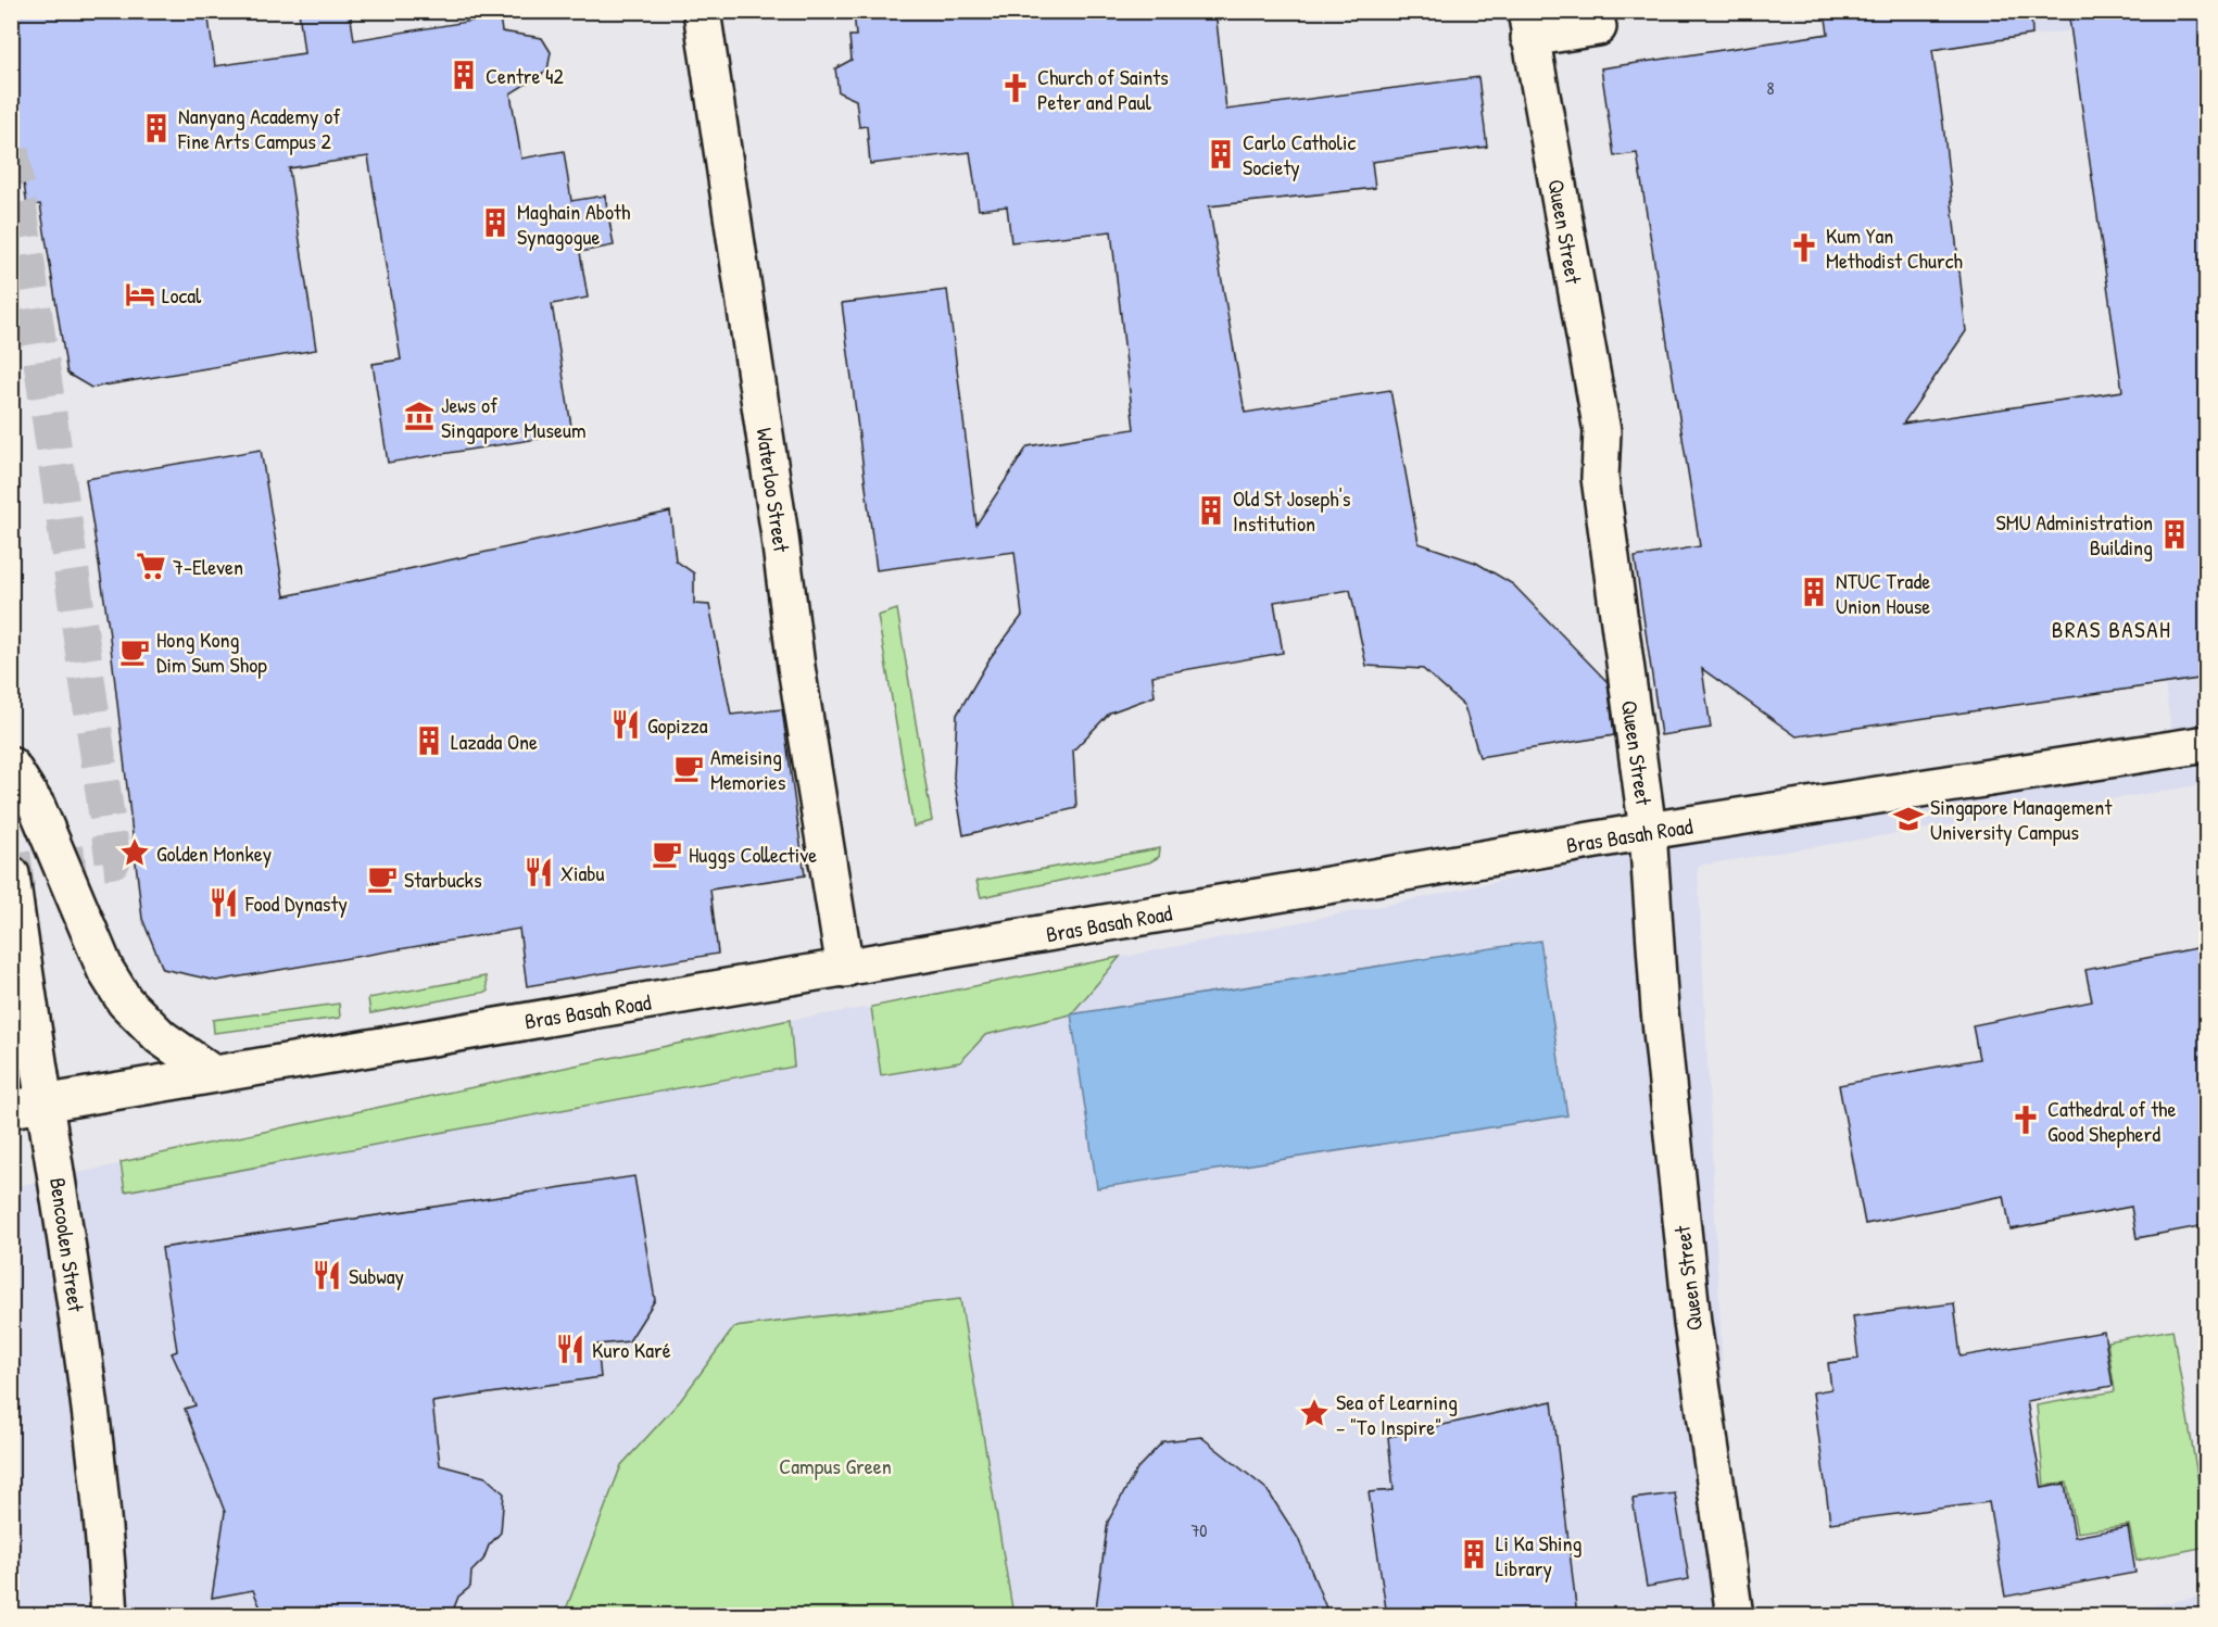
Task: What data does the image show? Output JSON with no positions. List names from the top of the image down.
{
  "streets": {
    "main road": [
      "Queen Street",
      "Waterloo Street",
      "Bras Basah Road",
      "Bencoolen Street"
    ]
  },
  "crossings": [
    ["Queen Street", "Bras Basah Road"],
    ["Waterloo Street", "Bras Basah Road"],
    ["Bras Basah Road", "Bencoolen Street"]
  ],
  "districts": ["BRAS BASAH"],
  "parks": ["Campus Green"],
  "places": {
    "building": [
      "Centre 42",
      "Nanyang Academy of Fine Arts Campus 2",
      "Carlo Catholic Society",
      "Maghain Aboth Synagogue",
      "Old St Joseph's Institution",
      "SMU Administration Building",
      "NTUC Trade Union House",
      "Lazada One",
      "Li Ka Shing Library"
    ],
    "church": ["Church of Saints Peter and Paul", "Kum Yan Methodist Church", "Cathedral of the Good Shepherd"],
    "hotel": ["Local"],
    "museum": ["Jews of Singapore Museum"],
    "supermarket": ["7-Eleven"],
    "cafe": [
      "Hong Kong Dim Sum Shop",
      "Ameising Memories",
      "Huggs Collective",
      "Starbucks"
    ],
    "restaurant": [
      "Gopizza",
      "Xiabu",
      "Food Dynasty",
      "Subway",
      "Kuro Karé"
    ],
    "school or university": ["Singapore Management University Campus"],
    "place": ["Golden Monkey", "Sea of Learning – \"To Inspire\""]
  },
  "house_numbers": ["8", "70"]
}
